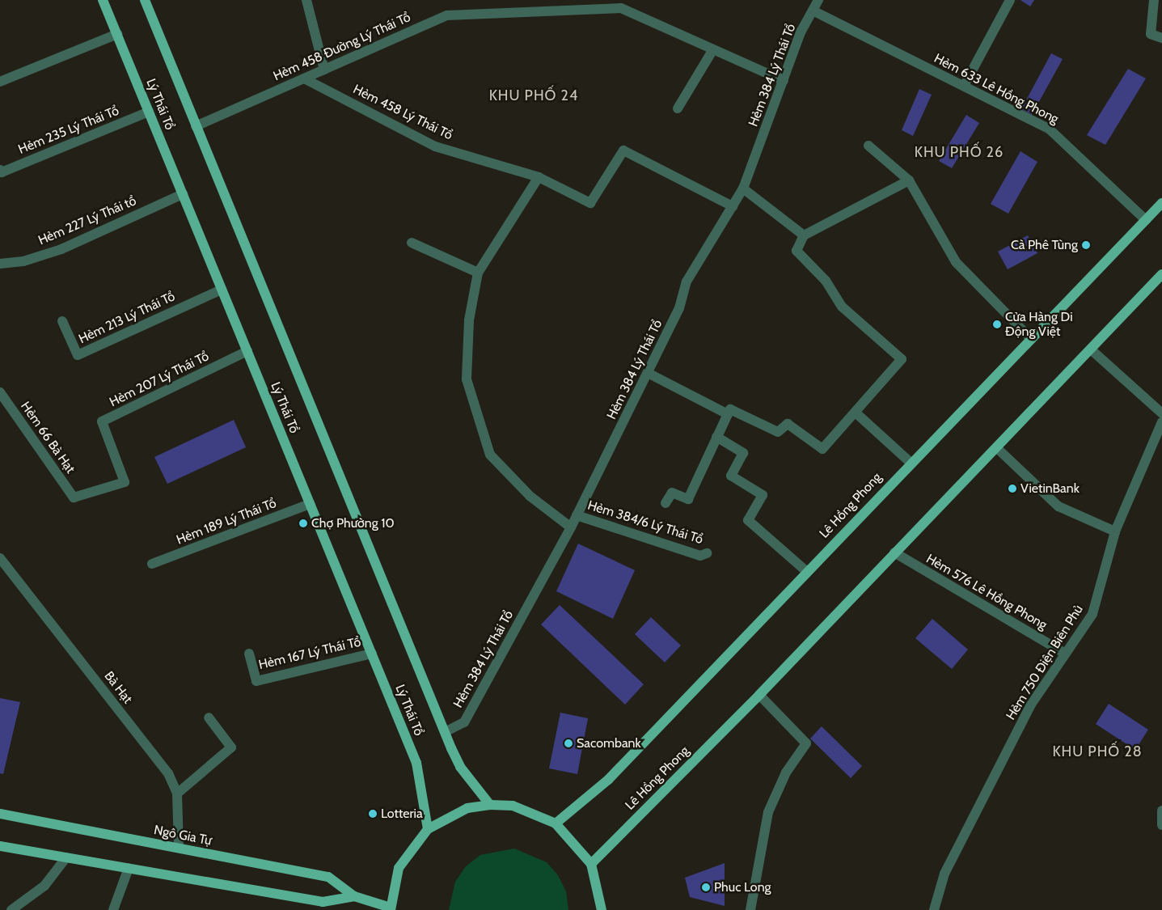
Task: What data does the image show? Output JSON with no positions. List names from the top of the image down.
{
  "streets": {
    "main road": ["Lý Thái Tổ", "Lê Hồng Phong", "Ngô Gia Tự"],
    "street": [
      "Hẻm 458 Đường Lý Thái Tổ",
      "Hẻm 384 Lý Thái Tổ",
      "Hẻm 633 Lê Hồng Phong",
      "Hẻm 458 Lý Thái Tổ",
      "Hẻm 235 Lý Thái Tổ",
      "Hẻm 227 Lý Thái tổ",
      "Hẻm 213 Lý Thái Tổ",
      "Hẻm 207 Lý Thái Tổ",
      "Hẻm 66 Bà Hạt",
      "Hẻm 189 Lý Thái Tổ",
      "Hẻm 384/6 Lý Thái Tổ",
      "Hẻm 576 Lê Hồng Phong",
      "Hẻm 167 Lý Thái Tổ",
      "Hẻm 750 Điện Biên Phủ",
      "Bà Hạt"
    ]
  },
  "crossings": [
    ["Hẻm 458 Đường Lý Thái Tổ", "Hẻm 384 Lý Thái Tổ"],
    ["Hẻm 458 Đường Lý Thái Tổ", "Lý Thái Tổ"],
    ["Hẻm 458 Đường Lý Thái Tổ", "Hẻm 458 Lý Thái Tổ"],
    ["Hẻm 384 Lý Thái Tổ", "Hẻm 633 Lê Hồng Phong"],
    ["Hẻm 384 Lý Thái Tổ", "Lý Thái Tổ"],
    ["Hẻm 384 Lý Thái Tổ", "Hẻm 458 Lý Thái Tổ"],
    ["Hẻm 384 Lý Thái Tổ", "Hẻm 384/6 Lý Thái Tổ"],
    ["Hẻm 633 Lê Hồng Phong", "Lê Hồng Phong"],
    ["Lý Thái Tổ", "Hẻm 235 Lý Thái Tổ"],
    ["Lý Thái Tổ", "Hẻm 227 Lý Thái tổ"],
    ["Lý Thái Tổ", "Hẻm 213 Lý Thái Tổ"],
    ["Lý Thái Tổ", "Hẻm 207 Lý Thái Tổ"],
    ["Lý Thái Tổ", "Hẻm 189 Lý Thái Tổ"],
    ["Lý Thái Tổ", "Hẻm 167 Lý Thái Tổ"],
    ["Hẻm 207 Lý Thái Tổ", "Hẻm 66 Bà Hạt"],
    ["Lê Hồng Phong", "Hẻm 576 Lê Hồng Phong"],
    ["Hẻm 576 Lê Hồng Phong", "Hẻm 750 Điện Biên Phủ"],
    ["Bà Hạt", "Ngô Gia Tự"]
  ],
  "districts": ["KHU PHỐ 24", "KHU PHỐ 26", "KHU PHỐ 28"],
  "places": [
    "Cà Phê Tùng",
    "Cửa Hàng Di Động Việt",
    "VietinBank",
    "Chợ Phường 10",
    "Sacombank",
    "Lotteria",
    "Phuc Long"
  ]
}
